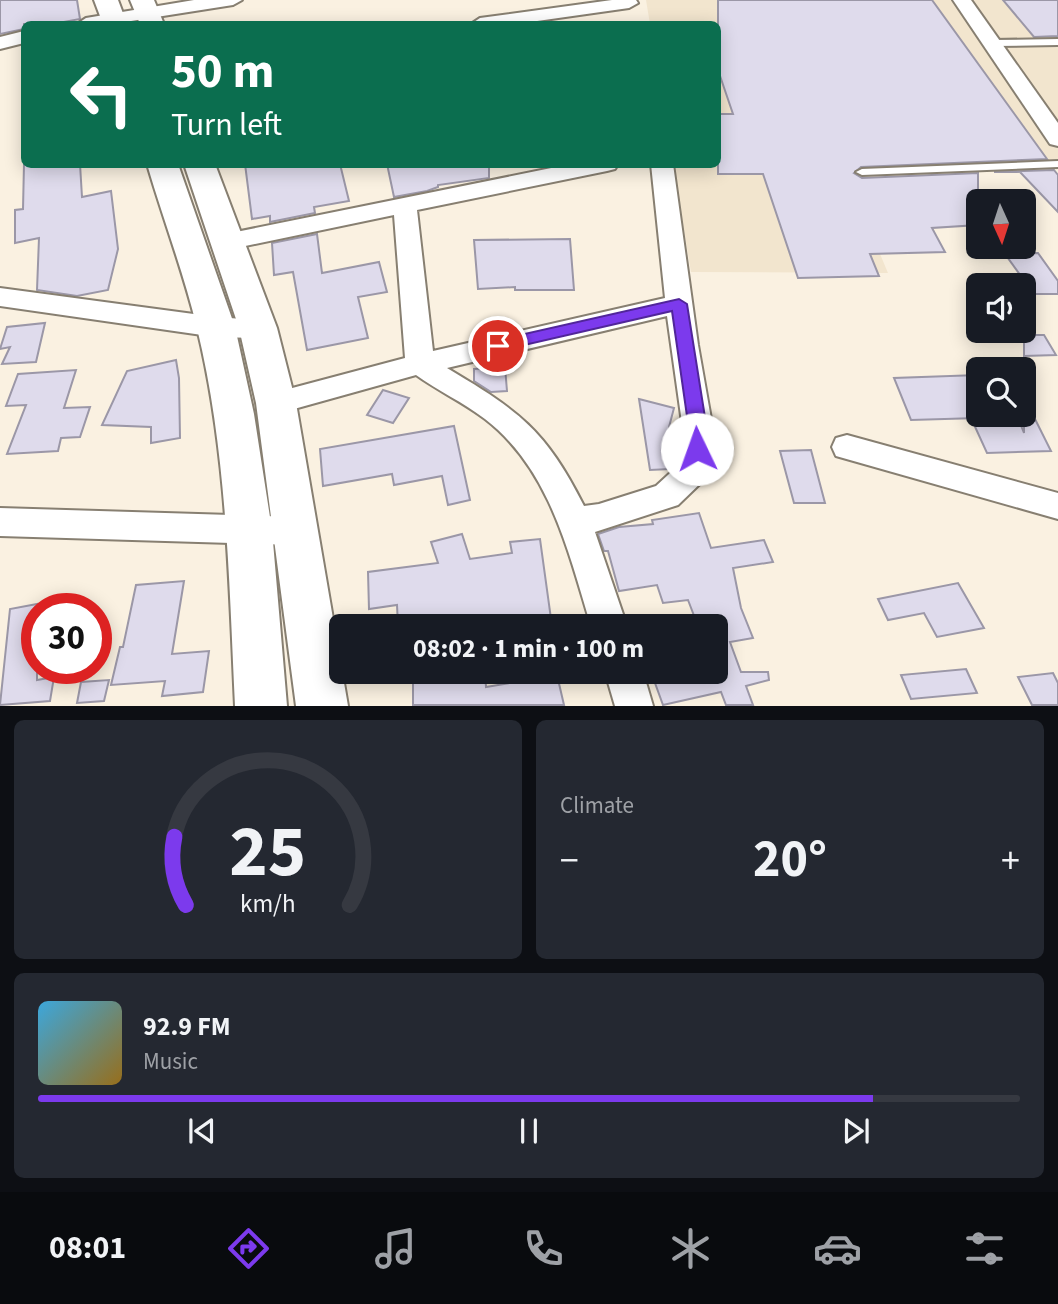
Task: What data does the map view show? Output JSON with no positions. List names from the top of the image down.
{
  "north": "bottom",
  "page": {
    "turn": ["50 m", "Turn left"],
    "limit": "30",
    "trip": "08:02 · 1 min · 100 m",
    "tile": "Climate",
    "heat": ["−", "20°", "+"],
    "song": ["92.9 FM", "Music"],
    "tabs": "08:01",
    "gauge": ["25", "km/h"]
  }
}
